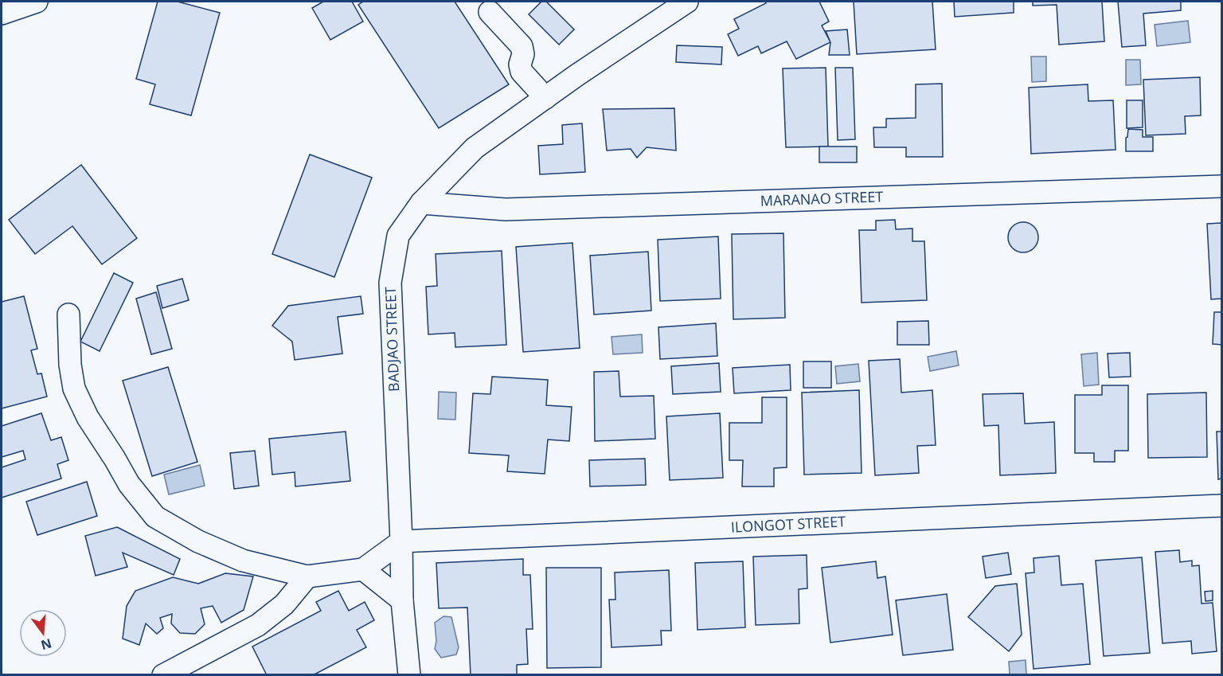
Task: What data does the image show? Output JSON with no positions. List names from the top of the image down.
{
  "streets": {
    "street": ["MARANAO STREET", "BADJAO STREET", "ILONGOT STREET"]
  },
  "crossings": [
    ["MARANAO STREET", "BADJAO STREET"],
    ["BADJAO STREET", "ILONGOT STREET"]
  ],
  "north": "bottom"
}
